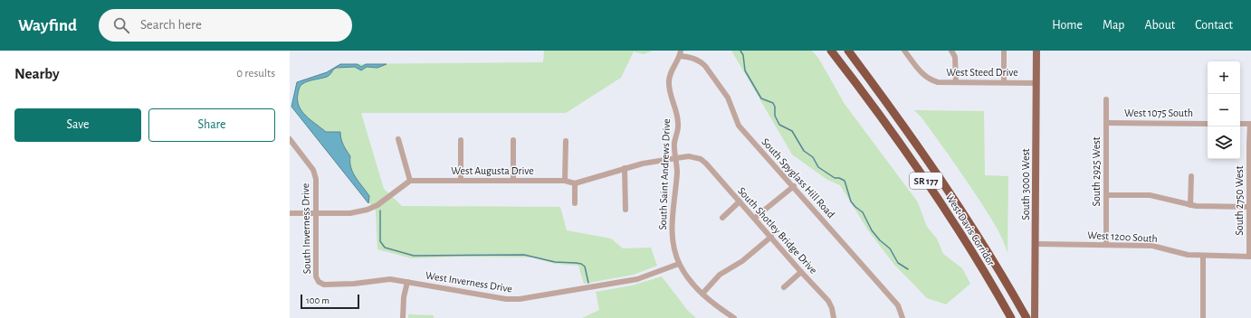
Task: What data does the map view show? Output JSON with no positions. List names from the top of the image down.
{
  "streets": {
    "highway": ["SR 177", "West Davis Corridor"],
    "main road": ["South 3000 West"],
    "street": [
      "West Steed Drive",
      "West 1075 South",
      "West Augusta Drive",
      "South 2925 West",
      "South Saint Andrews Drive",
      "South Spyglass Hill Road",
      "South 2750 West",
      "South Inverness Drive",
      "South Shotley Bridge Drive",
      "West 1200 South",
      "West Inverness Drive"
    ]
  },
  "crossings": [
    ["West Steed Drive", "South 3000 West"],
    ["West 1075 South", "South 2925 West"],
    ["South 2925 West", "West 1200 South"],
    ["South Saint Andrews Drive", "South Spyglass Hill Road"],
    ["South Saint Andrews Drive", "South Shotley Bridge Drive"],
    ["South Saint Andrews Drive", "West Inverness Drive"],
    ["South 3000 West", "West 1200 South"],
    ["South 2750 West", "West 1200 South"],
    ["South Inverness Drive", "West Inverness Drive"]
  ],
  "scale_bar": "100 m",
  "page": {
    "header": "Wayfind",
    "search": "Search here",
    "nav": [
      "Home",
      "Map",
      "About",
      "Contact"
    ],
    "heading": ["Nearby", "0 results"],
    "map_buttons": ["+", "−"],
    "buttons": ["Save", "Share"],
    "scale": "100 m"
  }
}
